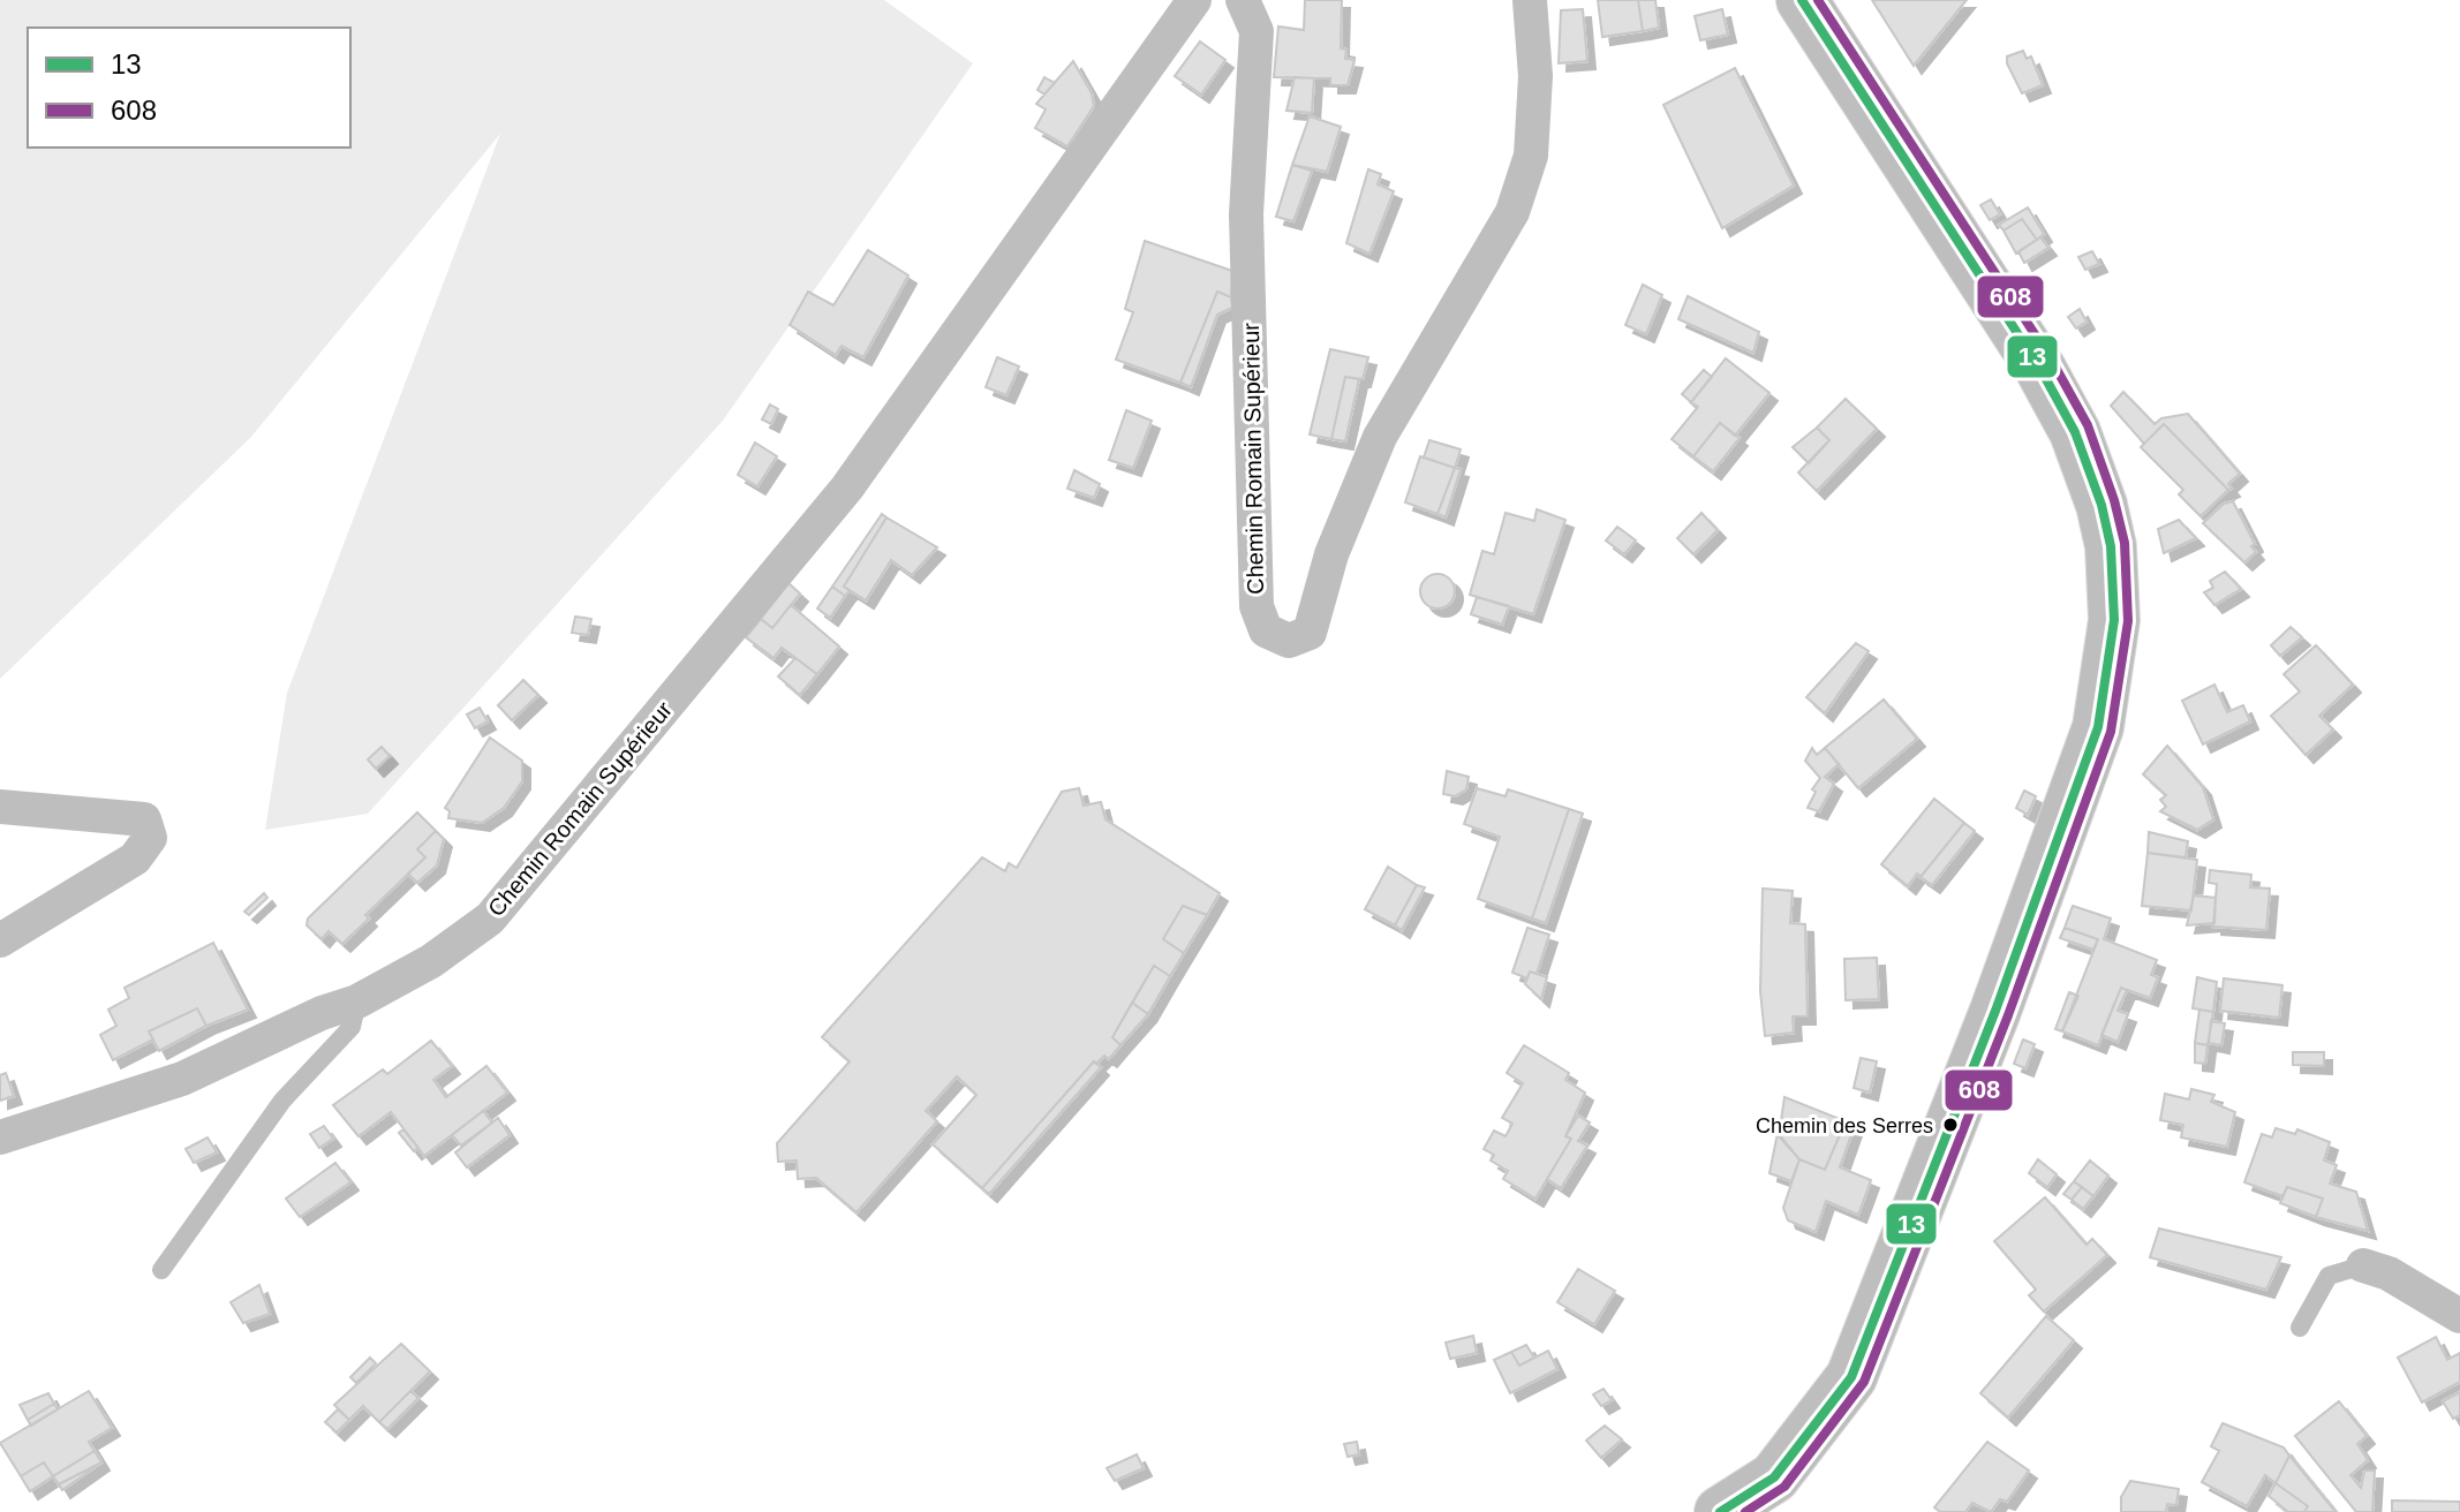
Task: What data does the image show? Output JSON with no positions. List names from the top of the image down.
{
  "streets": {
    "street": ["Chemin Romain Supérieur"]
  },
  "places": ["Chemin des Serres"],
  "lines": ["transit line 13", "transit line 608"],
  "legend": ["13", "608"]
}
